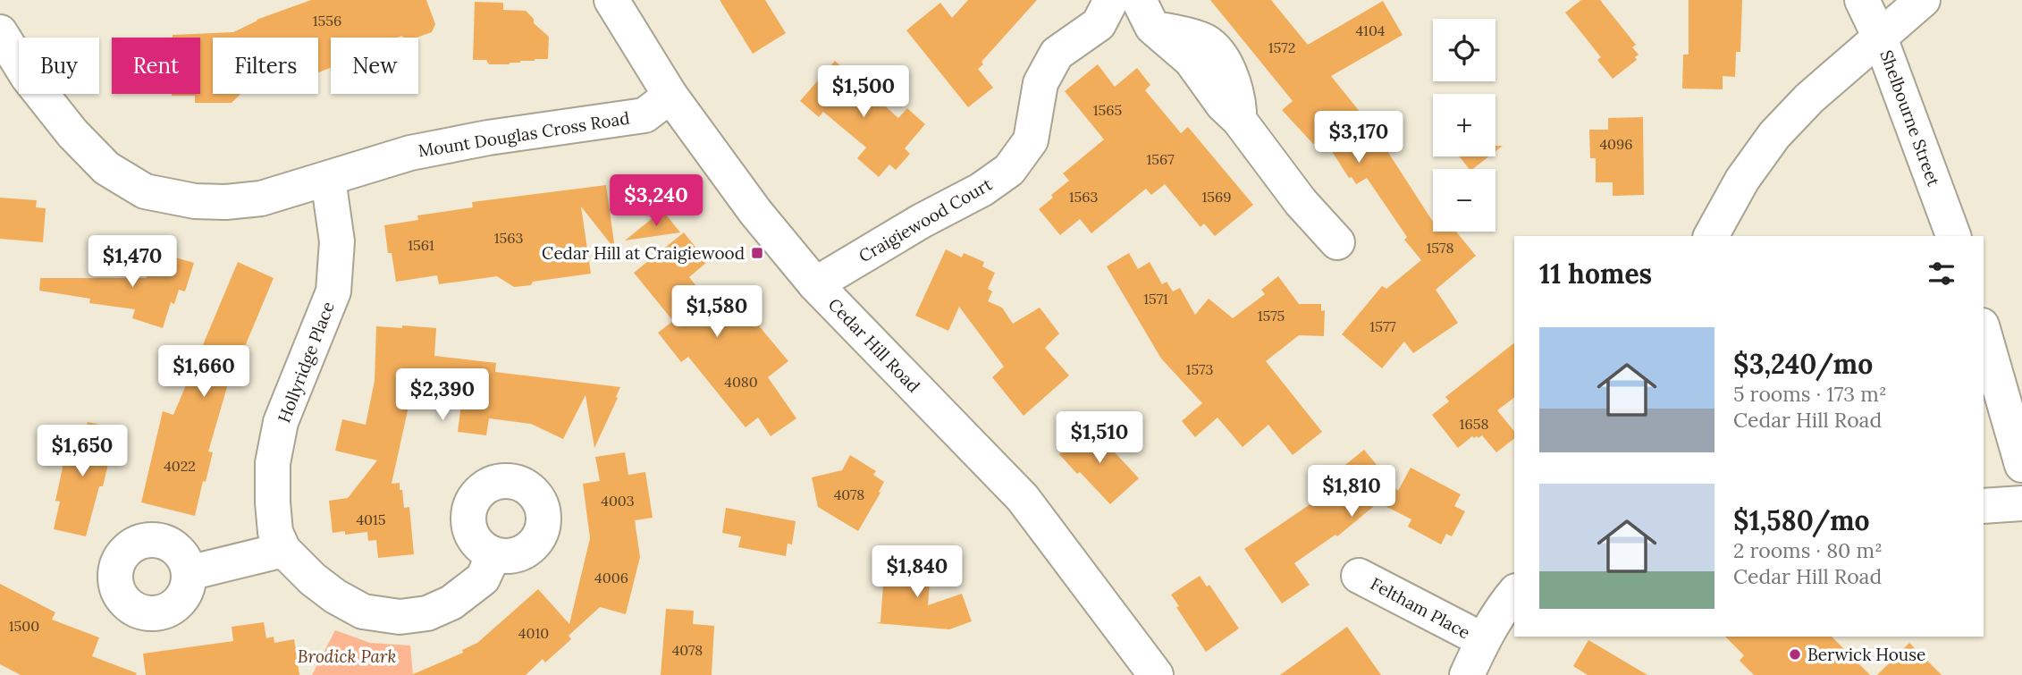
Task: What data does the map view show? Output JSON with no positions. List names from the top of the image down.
{
  "streets": {
    "street": [
      "Shelbourne Street",
      "Mount Douglas Cross Road",
      "Craigiewood Court",
      "Cedar Hill Road",
      "Hollyridge Place",
      "Feltham Place"
    ]
  },
  "crossings": [
    ["Mount Douglas Cross Road", "Cedar Hill Road"],
    ["Mount Douglas Cross Road", "Hollyridge Place"],
    ["Craigiewood Court", "Cedar Hill Road"]
  ],
  "parks": ["Brodick Park"],
  "places": {
    "transit": ["Cedar Hill at Craigiewood"],
    "other": ["Berwick House"]
  },
  "house_numbers": [
    "1556",
    "4104",
    "1572",
    "1565",
    "4096",
    "1567",
    "1563",
    "1569",
    "1563",
    "1561",
    "1578",
    "1571",
    "1575",
    "1577",
    "1573",
    "4080",
    "1658",
    "4022",
    "4078",
    "4003",
    "4015",
    "4006",
    "1500",
    "4010",
    "4078"
  ],
  "page": {
    "map_buttons": ["+", "−"],
    "chip": [
      "Buy",
      "Rent",
      "Filters",
      "New"
    ],
    "price": [
      "$1,500",
      "$3,170",
      "$3,240",
      "$1,470",
      "$1,580",
      "$1,660",
      "$2,390",
      "$1,510",
      "$1,650",
      "$1,810",
      "$1,840"
    ],
    "heading": "11 homes",
    "list": [
      {
        "name": "$3,240/mo",
        "note": "5 rooms · 173 m² · Cedar Hill Road"
      },
      {
        "name": "$1,580/mo",
        "note": "2 rooms · 80 m² · Cedar Hill Road"
      }
    ]
  }
}
